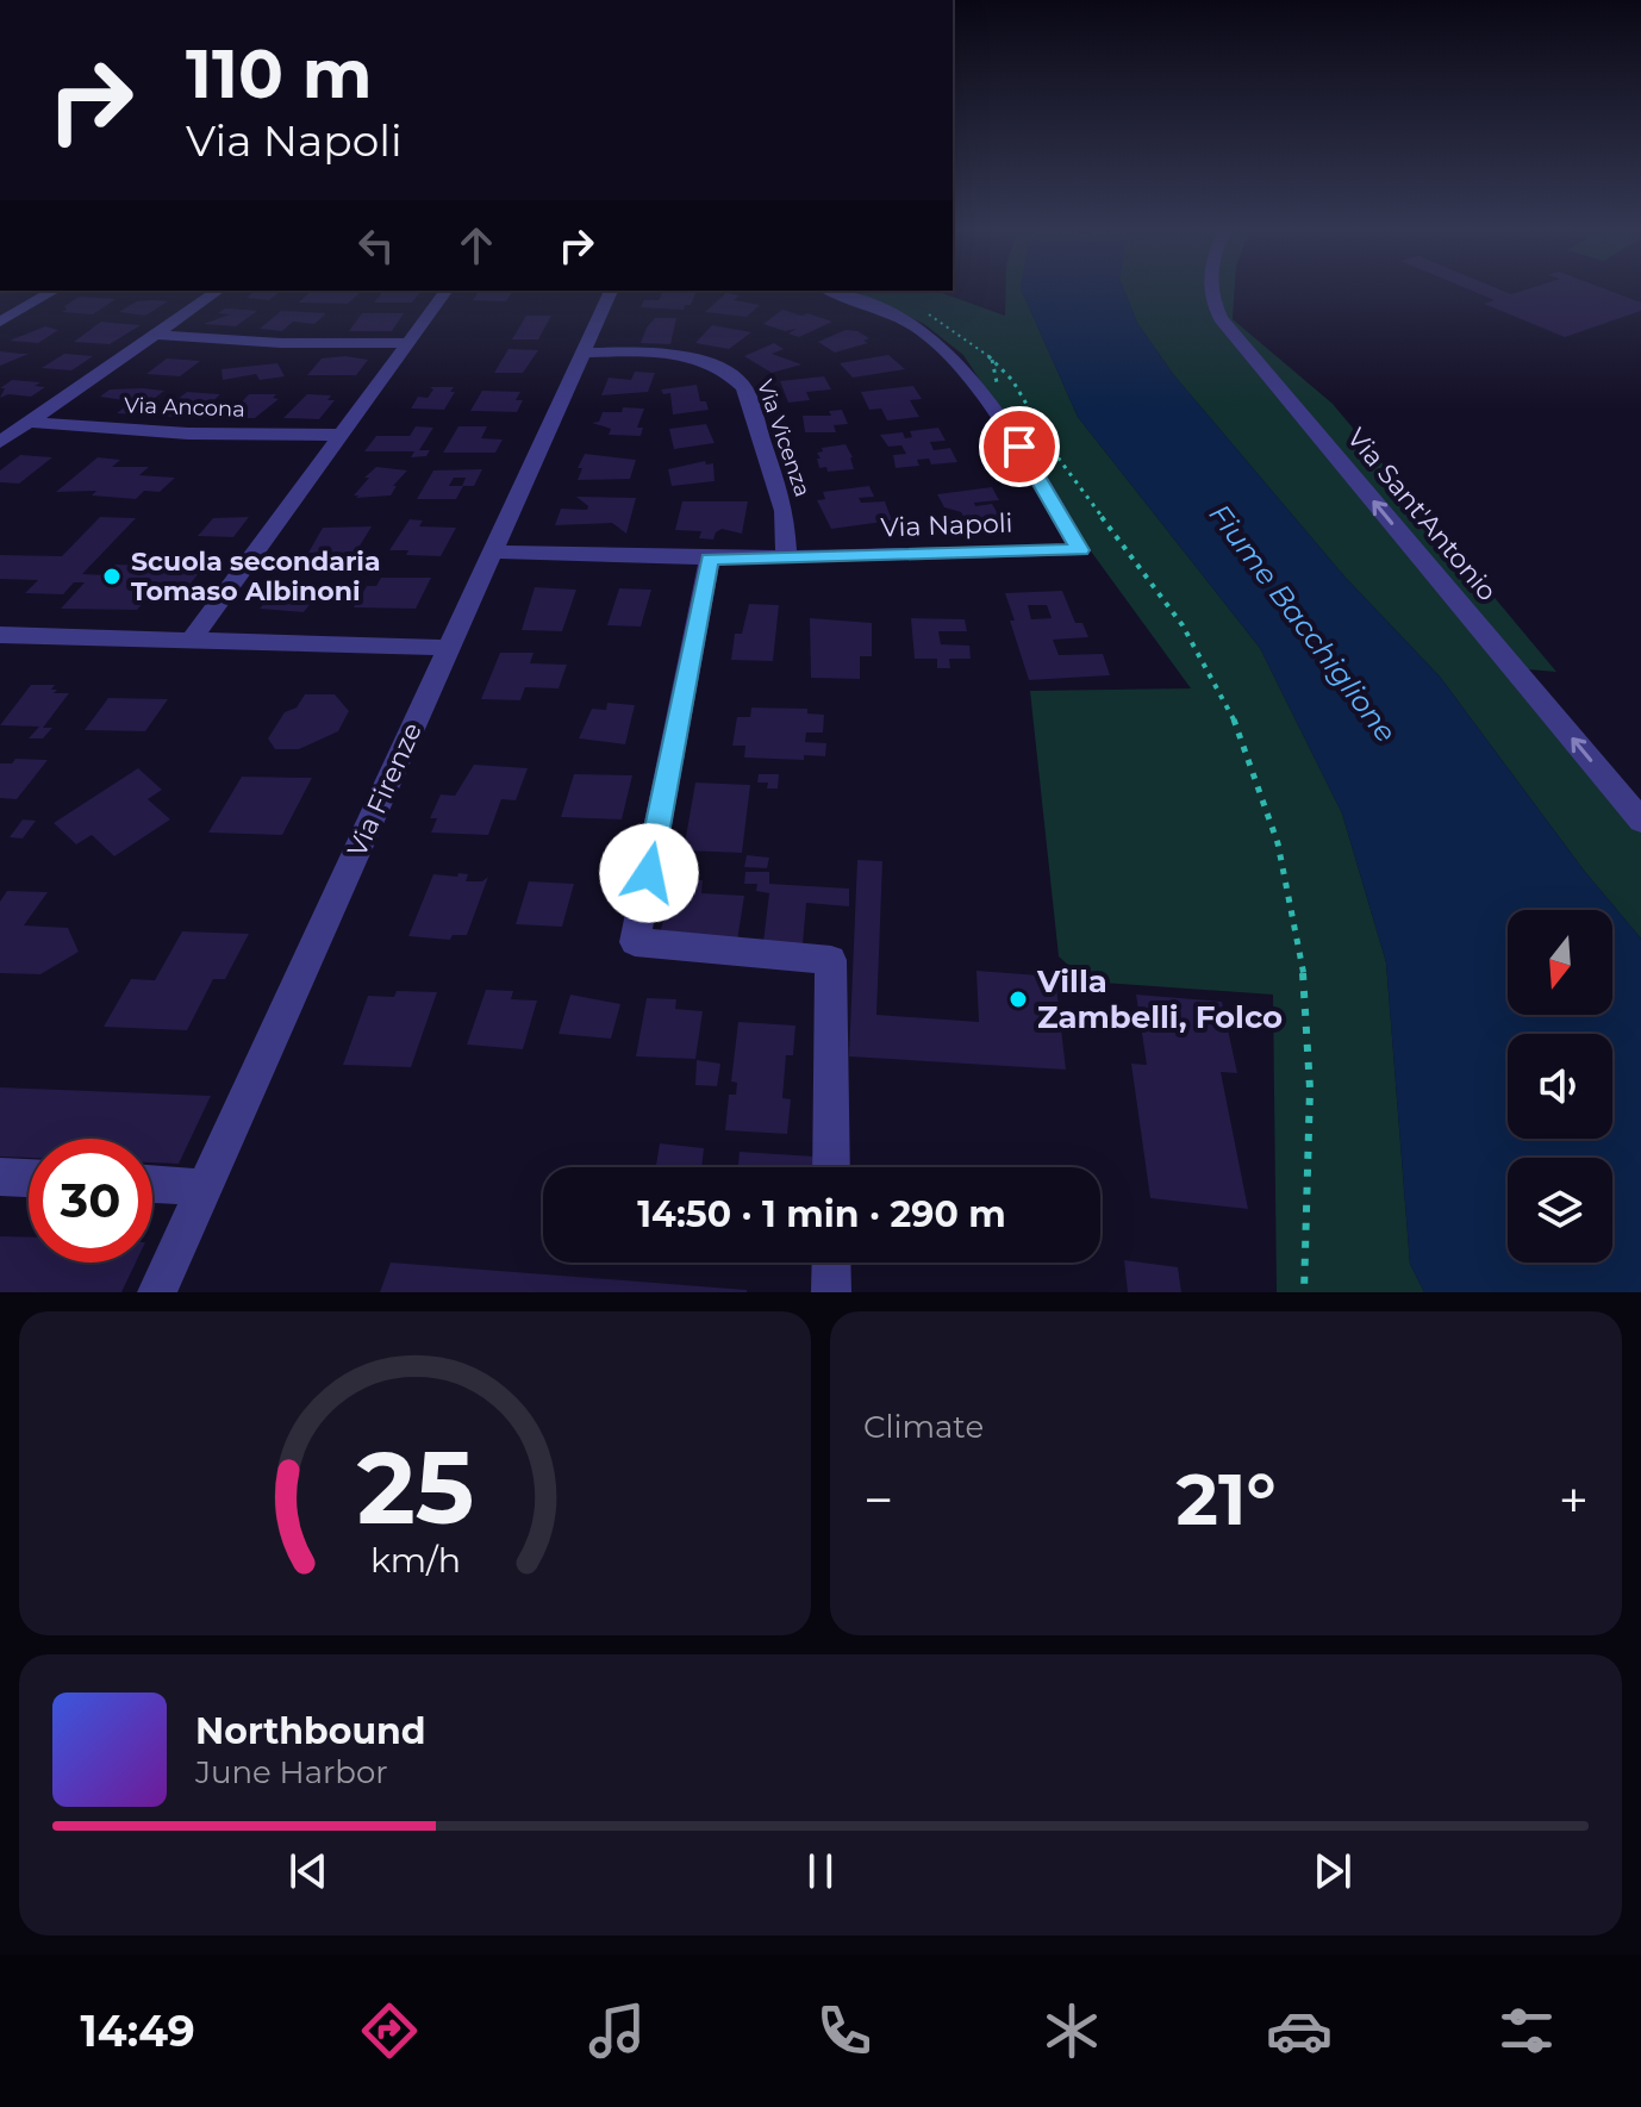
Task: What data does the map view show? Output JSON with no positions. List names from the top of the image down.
{
  "streets": {
    "street": [
      "Via Ancona",
      "Via Vicenza",
      "Via Sant'Antonio",
      "Via Napoli",
      "Via Firenze"
    ]
  },
  "crossings": [
    ["Via Vicenza", "Via Napoli"],
    ["Via Vicenza", "Via Firenze"],
    ["Via Napoli", "Via Firenze"]
  ],
  "one_way": ["Via Sant'Antonio"],
  "water": ["Fiume Bacchiglione"],
  "places": ["Scuola secondaria Tomaso Albinoni", "Villa Zambelli, Folco"],
  "north": "bottom",
  "page": {
    "turn": ["110 m", "Via Napoli"],
    "limit": "30",
    "trip": "14:50 · 1 min · 290 m",
    "tile": "Climate",
    "heat": ["−", "21°", "+"],
    "song": ["Northbound", "June Harbor"],
    "tabs": "14:49",
    "gauge": ["25", "km/h"]
  }
}
